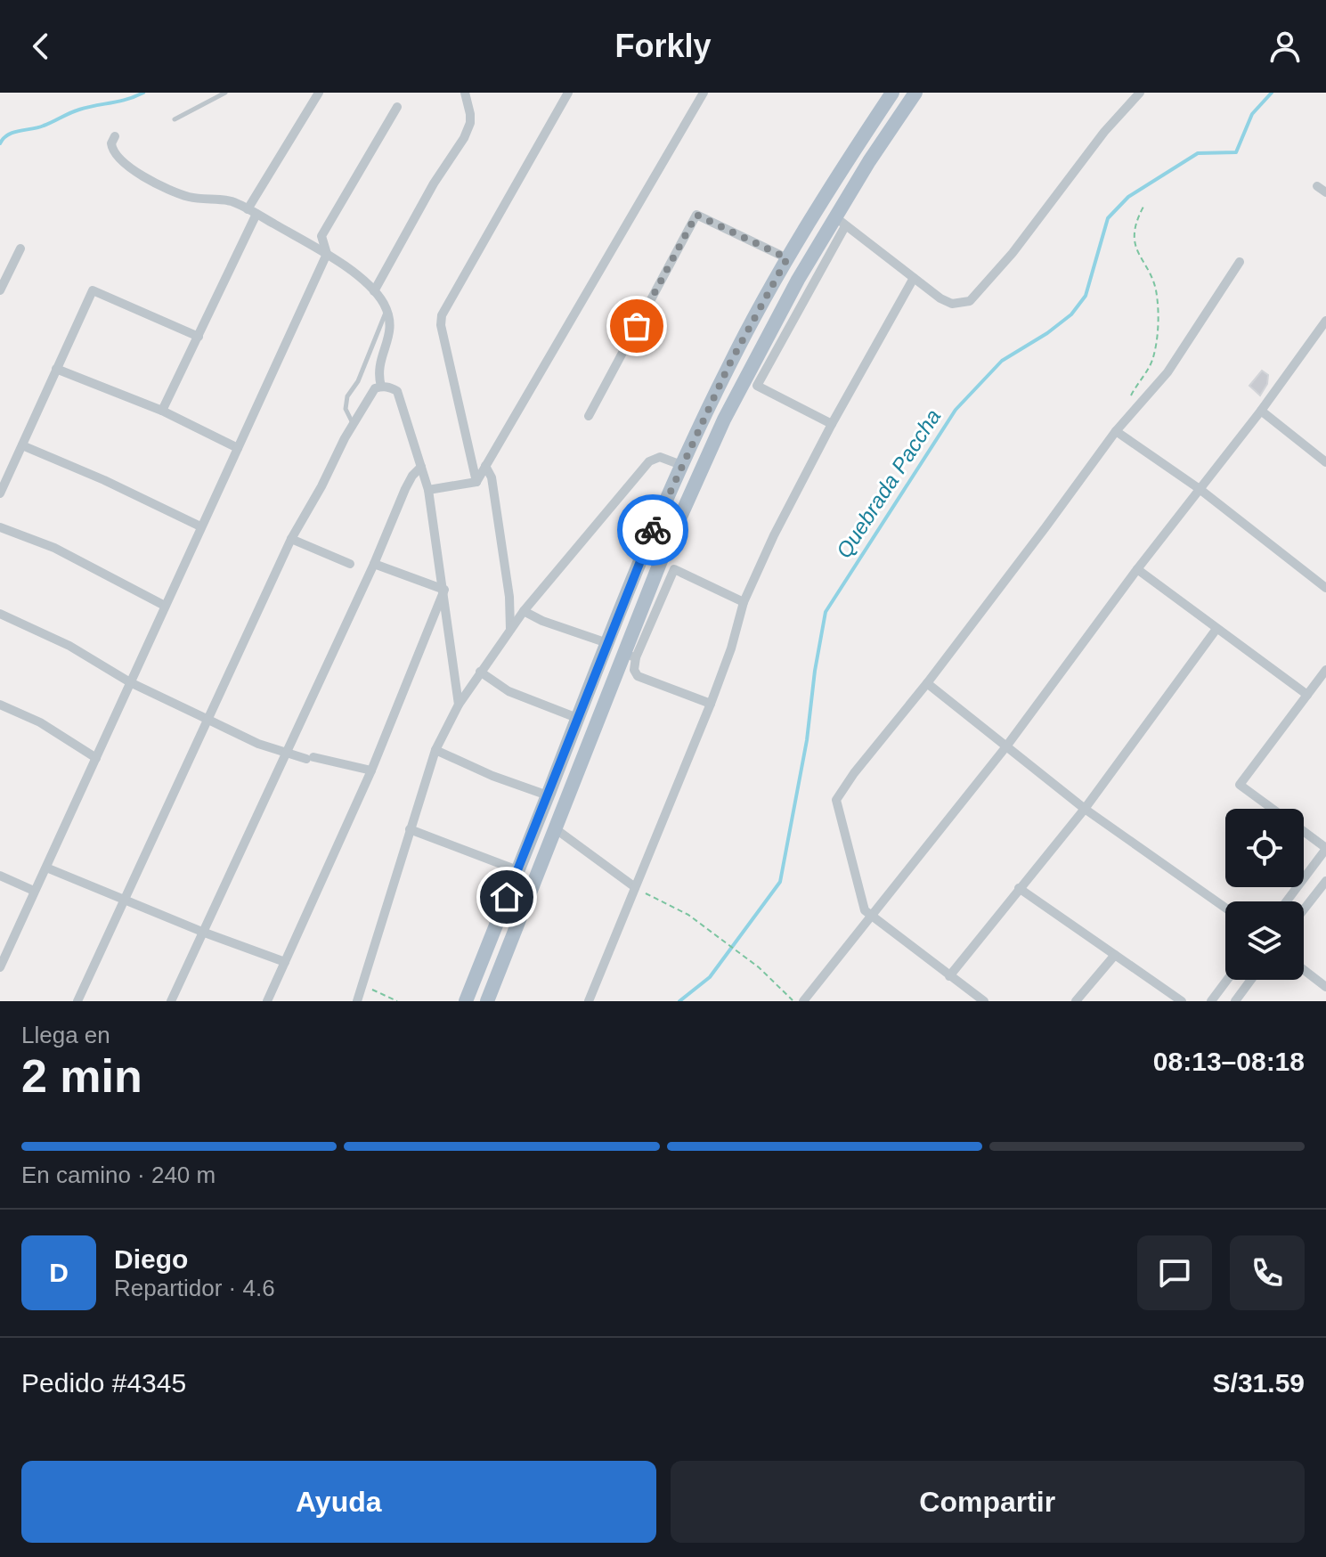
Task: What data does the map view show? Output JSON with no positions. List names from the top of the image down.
{
  "water": ["Quebrada Paccha"],
  "page": {
    "header": "Forkly",
    "heading": ["2 min", "Llega en", "08:13–08:18"],
    "panel": [
      "Diego",
      "Repartidor · 4.6",
      "Pedido #4345",
      "S/31.59"
    ],
    "bar": "En camino · 240 m",
    "round": "D",
    "buttons": ["Ayuda", "Compartir"]
  }
}
